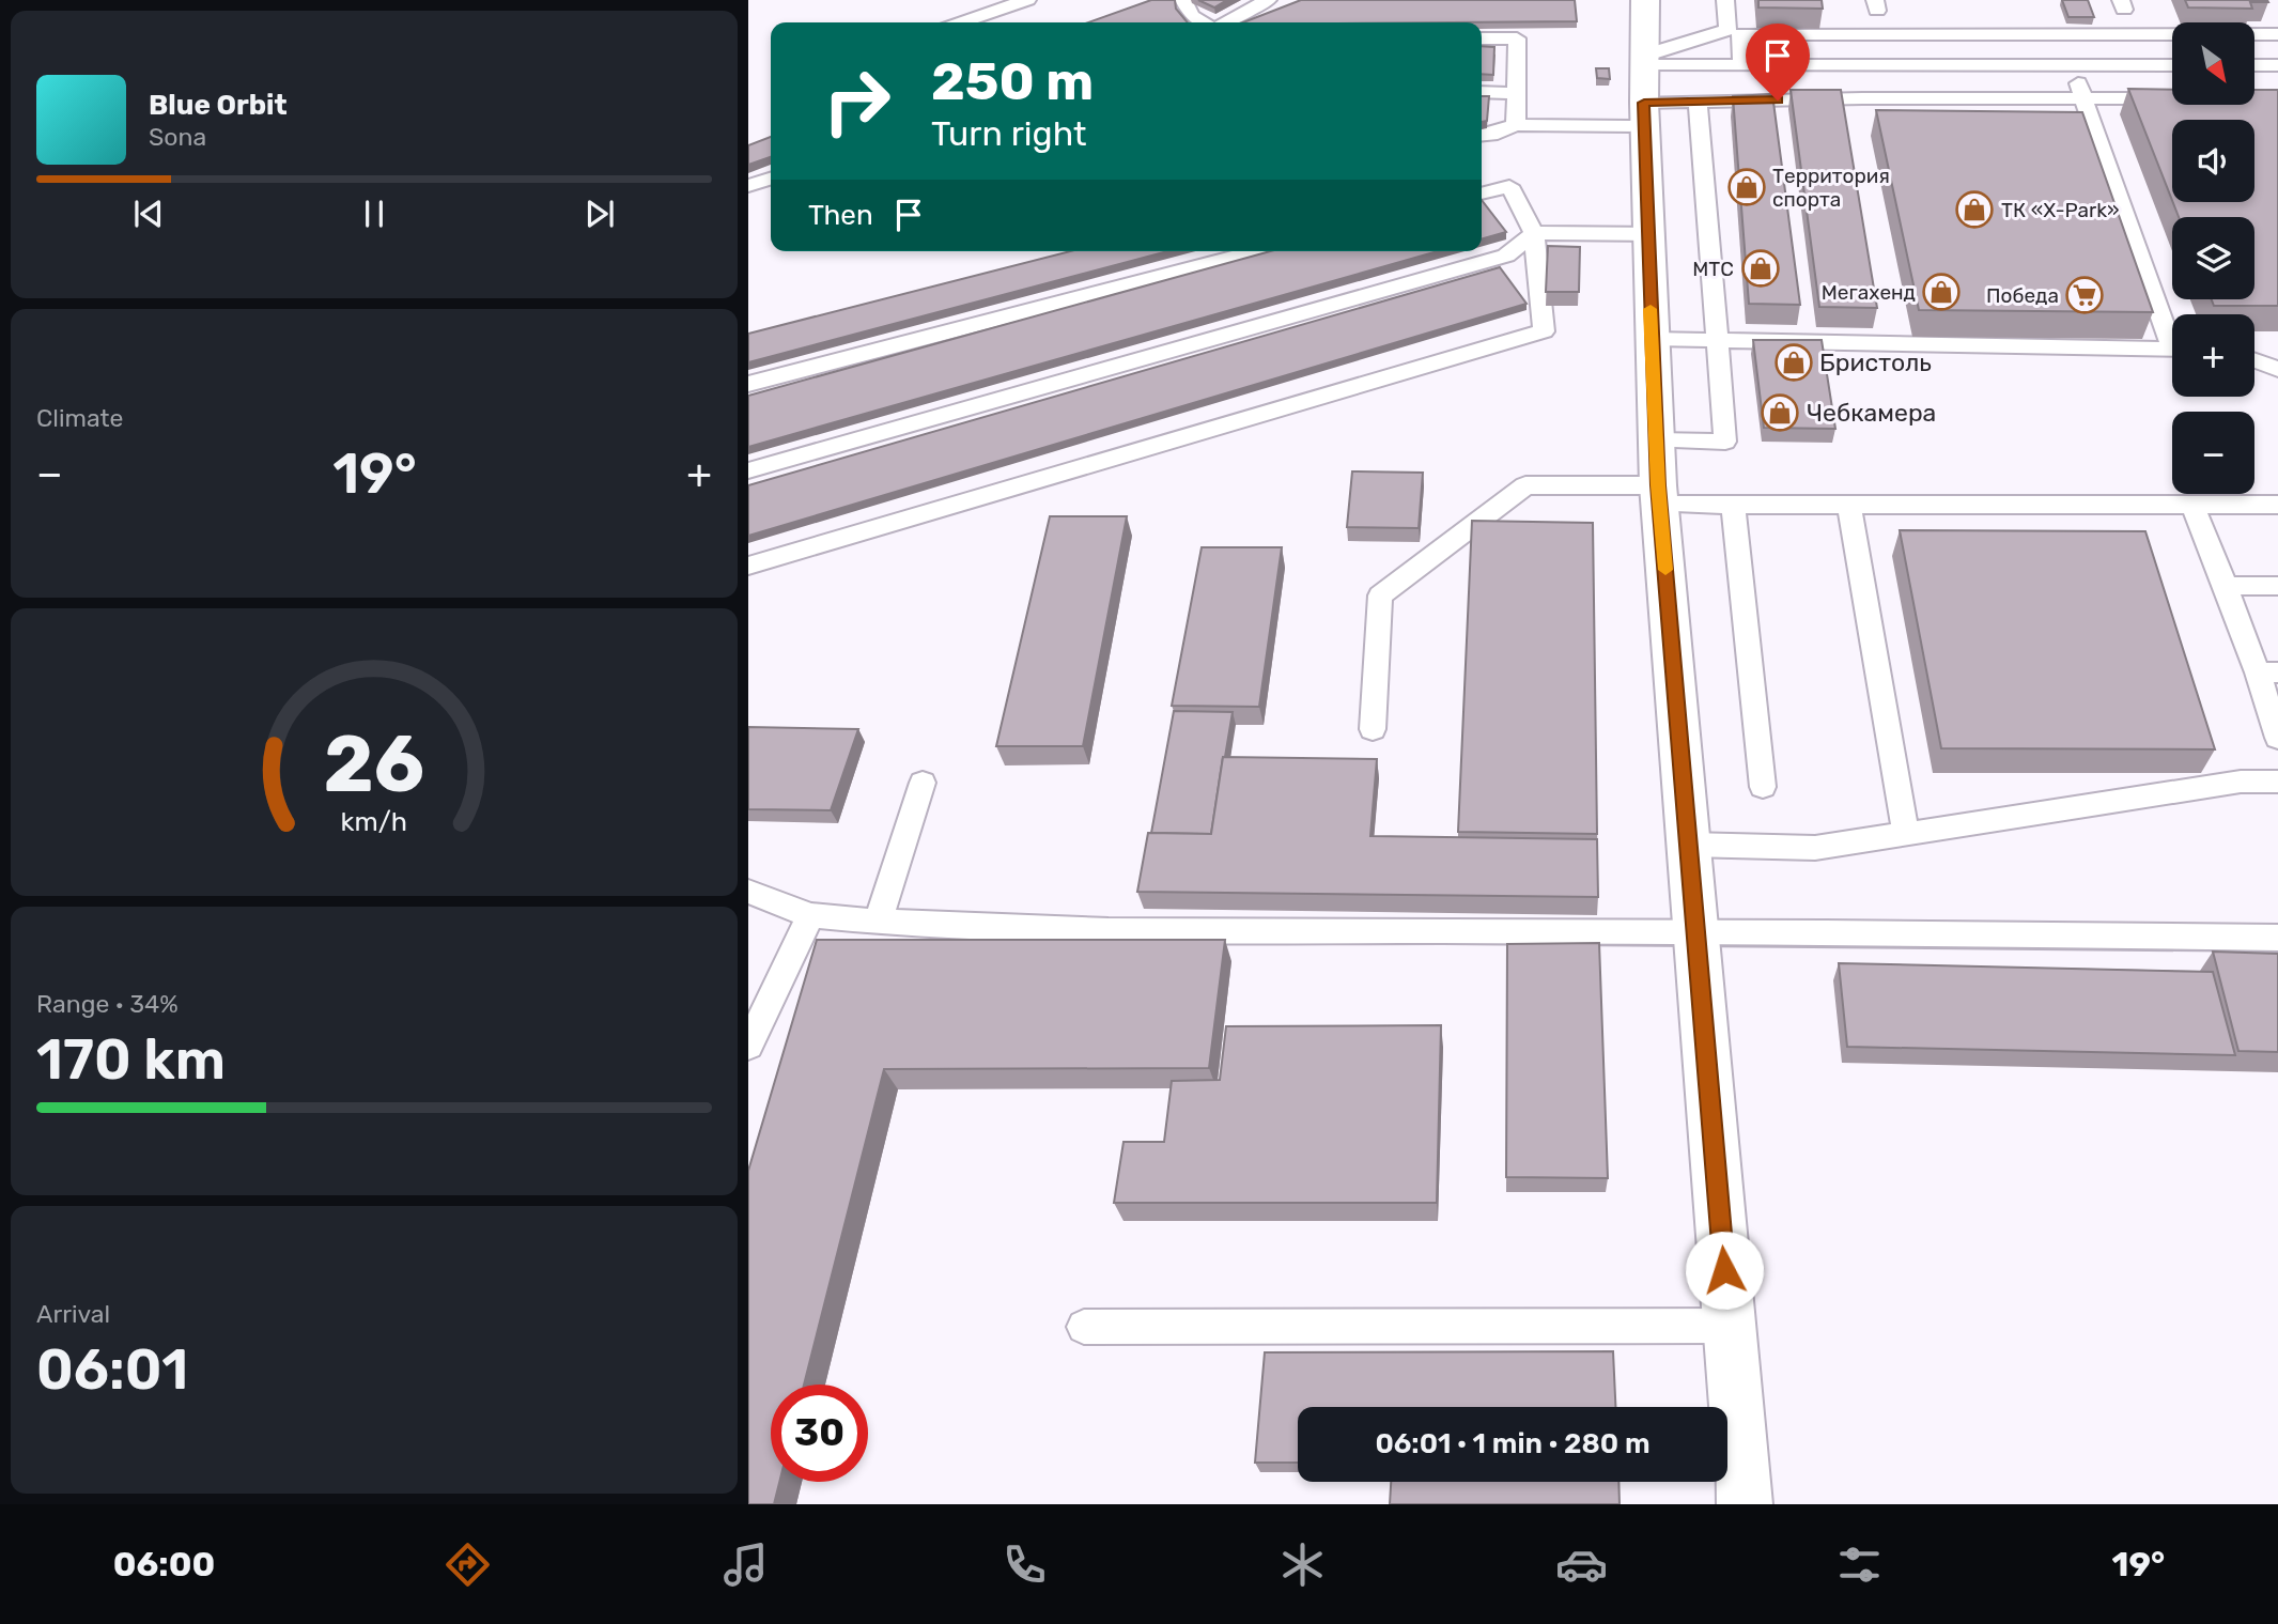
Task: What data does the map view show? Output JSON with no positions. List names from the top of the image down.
{
  "places": {
    "shop": [
      "Территория спорта",
      "ТК «X-Park»",
      "МТС",
      "Мегахенд",
      "Бристоль",
      "Чебкамера"
    ],
    "supermarket": ["Победа"]
  },
  "north": "bottom right",
  "page": {
    "map_buttons": ["+", "−"],
    "turn": ["250 m", "Turn right"],
    "song": ["Blue Orbit", "Sona"],
    "then": "Then",
    "tile": [
      "Climate",
      ["Range · 34%", "170 km"],
      ["Arrival", "06:01"]
    ],
    "heat": ["−", "19°", "+"],
    "limit": "30",
    "trip": "06:01 · 1 min · 280 m",
    "tabs": ["06:00", "19°"],
    "gauge": ["26", "km/h"]
  }
}
